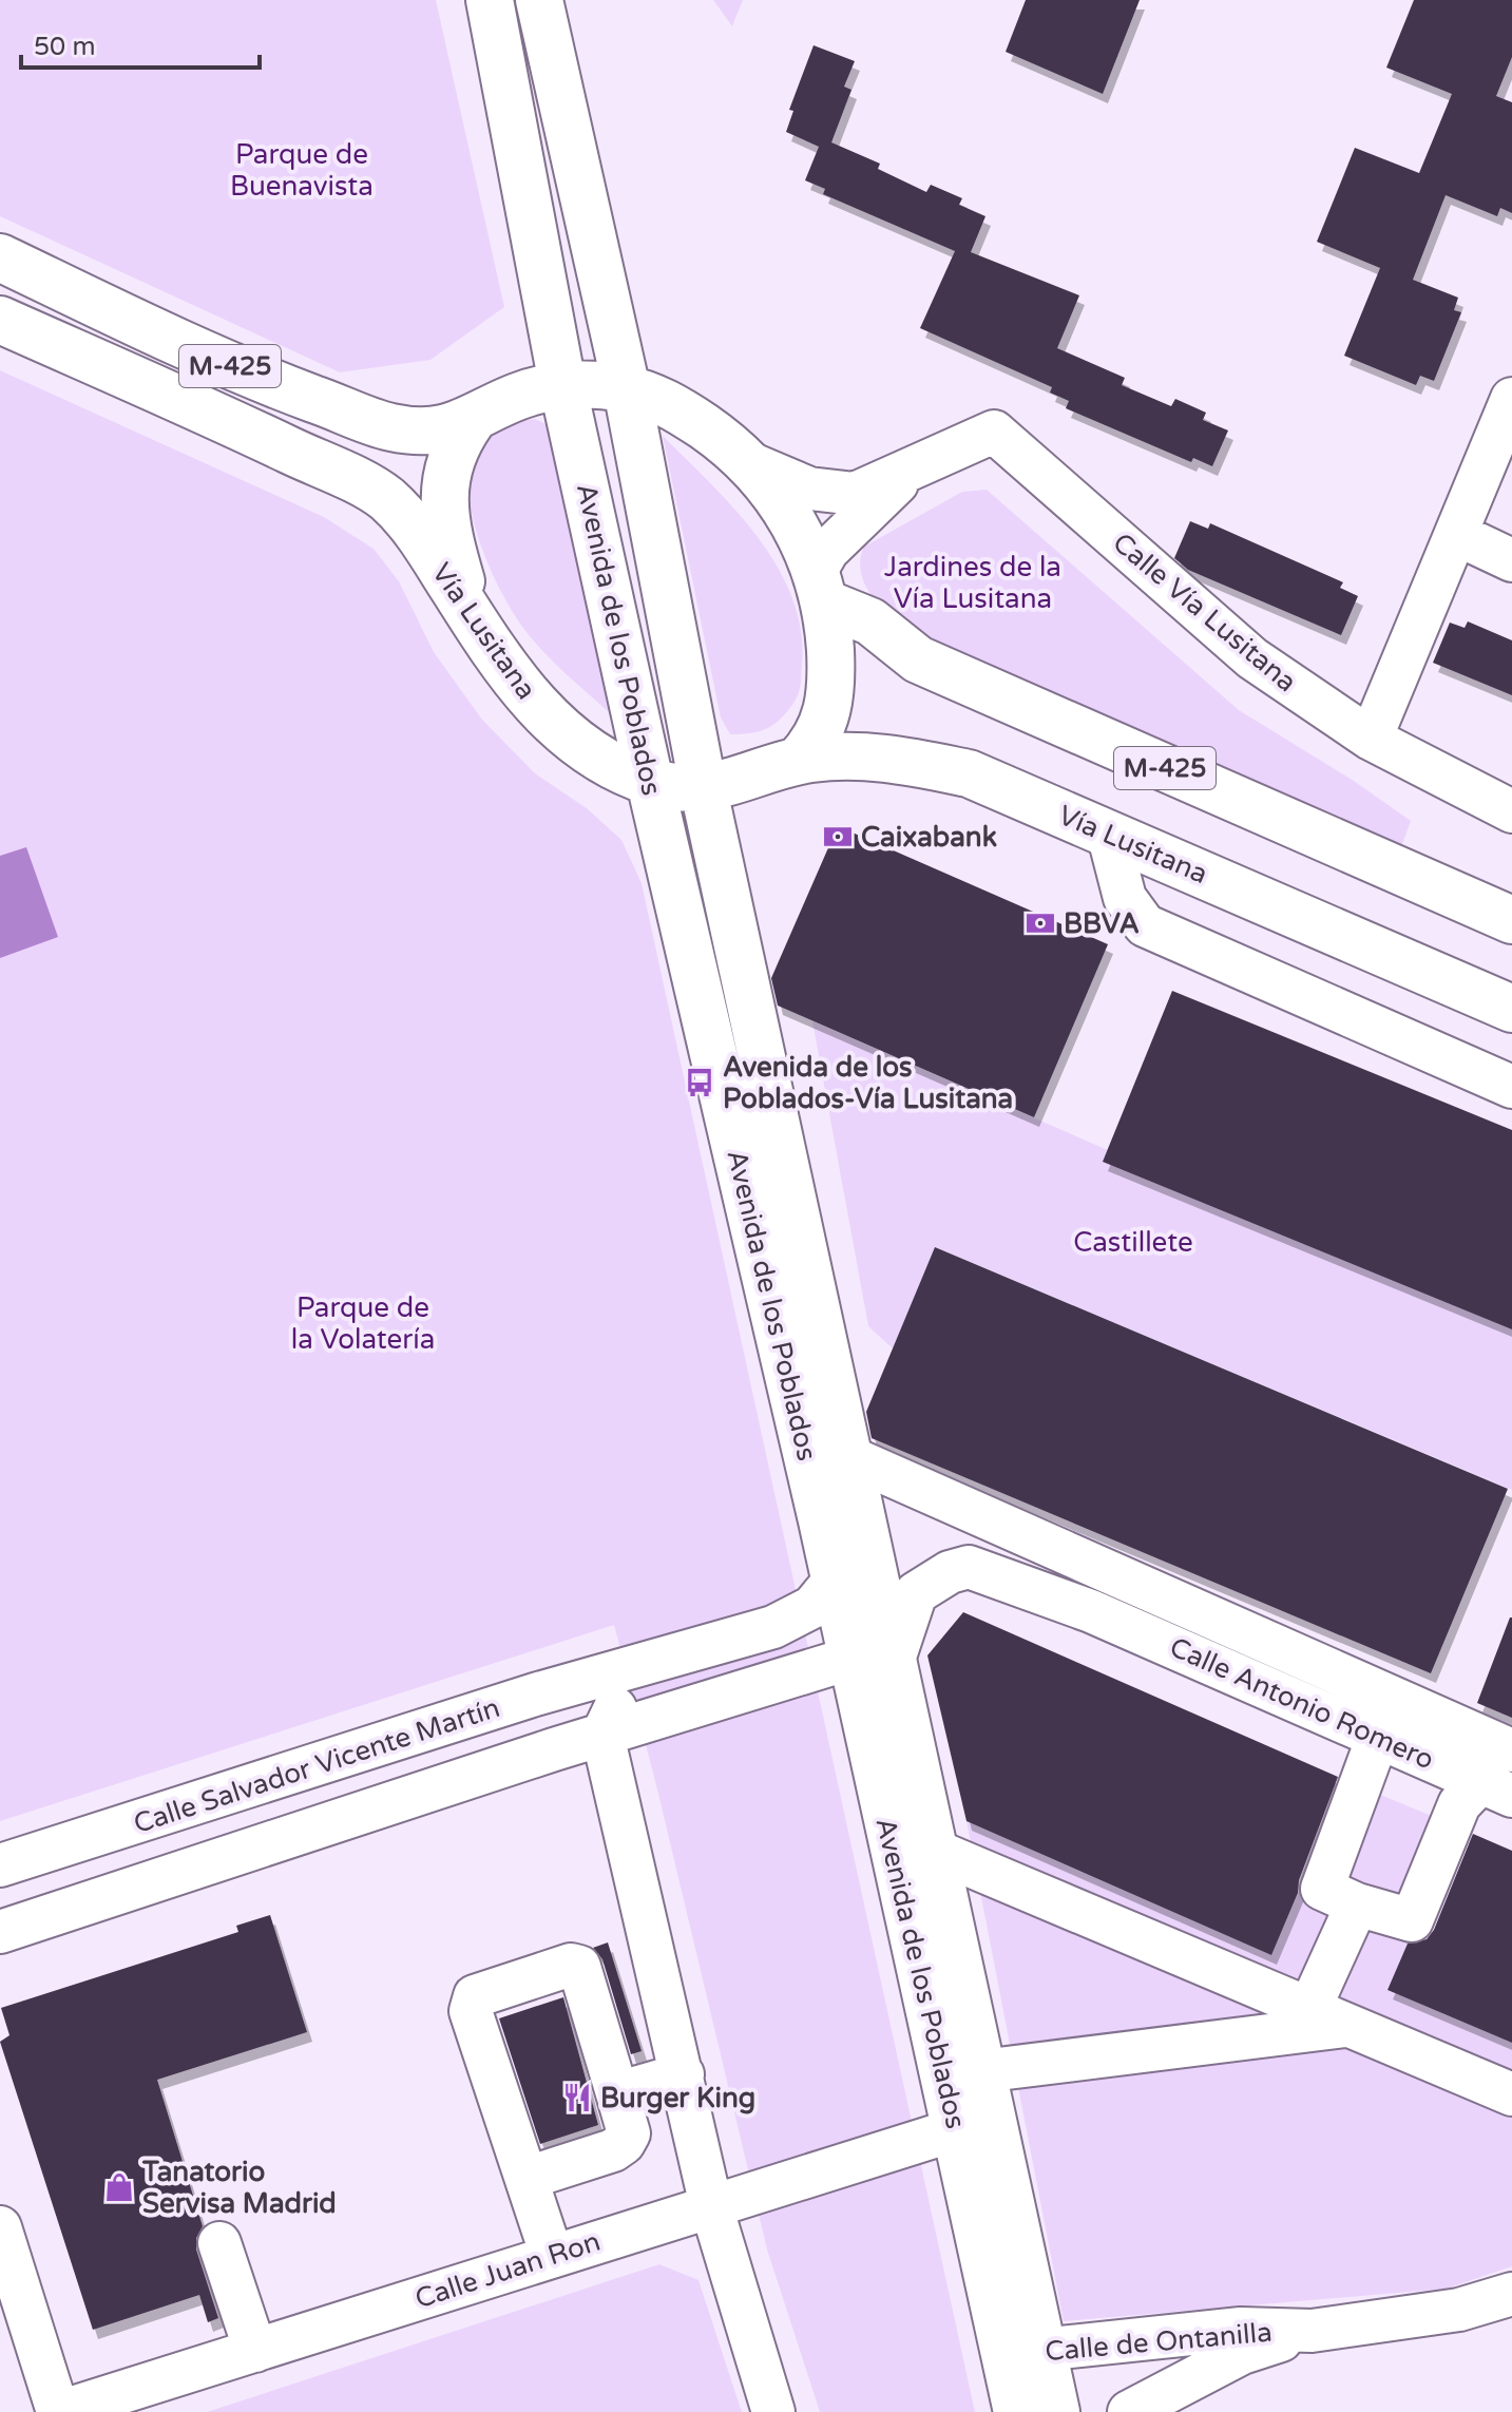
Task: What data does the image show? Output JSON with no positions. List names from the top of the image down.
{
  "streets": {
    "main road": ["M-425", "Vía Lusitana", "Avenida de los Poblados"],
    "street": [
      "Calle Vía Lusitana",
      "Calle Antonio Romero",
      "Calle Salvador Vicente Martín",
      "Calle Juan Ron",
      "Calle de Ontanilla"
    ]
  },
  "crossings": [
    ["M-425", "Calle Vía Lusitana"],
    ["M-425", "Avenida de los Poblados"],
    ["Vía Lusitana", "Avenida de los Poblados"],
    ["Avenida de los Poblados", "Calle Antonio Romero"],
    ["Avenida de los Poblados", "Calle Salvador Vicente Martín"],
    ["Avenida de los Poblados", "Calle Juan Ron"],
    ["Avenida de los Poblados", "Calle de Ontanilla"]
  ],
  "parks": [
    "Parque de Buenavista",
    "Jardines de la Vía Lusitana",
    "Castillete",
    "Parque de la Volatería"
  ],
  "places": {
    "bank": ["Caixabank", "BBVA"],
    "bus stop": ["Avenida de los Poblados-Vía Lusitana"],
    "restaurant": ["Burger King"],
    "shop": ["Tanatorio Servisa Madrid"]
  },
  "scale_bar": "50 m"
}
